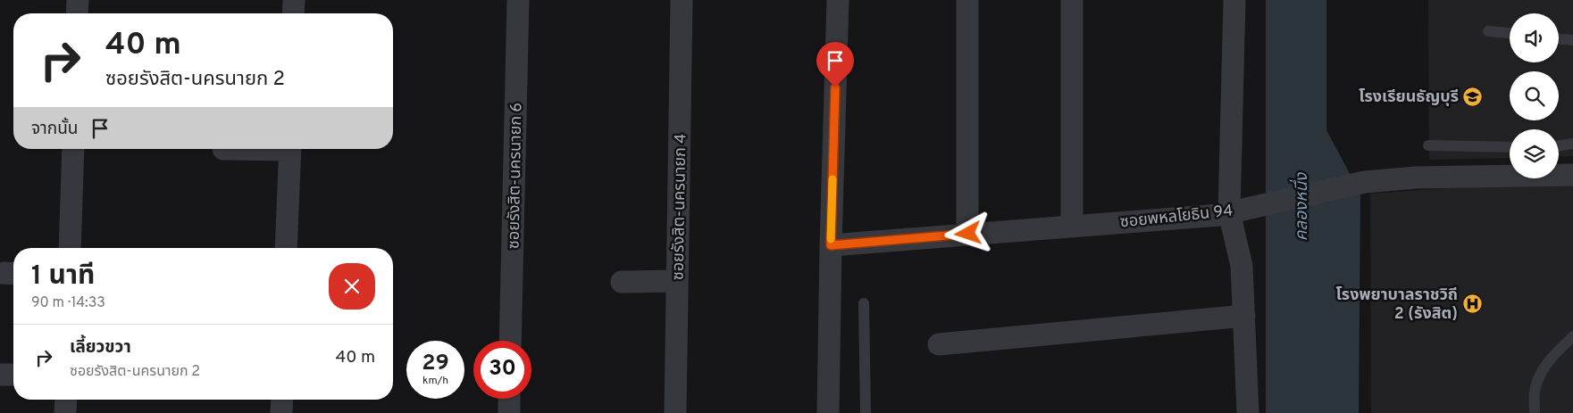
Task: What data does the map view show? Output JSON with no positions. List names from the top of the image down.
{
  "streets": {
    "street": ["ซอยรังสิต-นครนายก 6", "ซอยรังสิต-นครนายก 4", "ซอยพหลโยธิน 94"]
  },
  "water": ["คลองหนึ่ง"],
  "places": {
    "school or university": ["โรงเรียนธัญบุรี"],
    "hospital": ["โรงพยาบาลราชวิถี 2 (รังสิต)"]
  },
  "page": {
    "turn": ["40 m", "ซอยรังสิต-นครนายก 2"],
    "then": "จากนั้น",
    "heading": ["1 นาที", "90 m · 14:33"],
    "list": [
      {
        "name": "เลี้ยวขวา",
        "note": "ซอยรังสิต-นครนายก 2",
        "value": "40 m"
      }
    ],
    "speed": "29 km/h",
    "limit": "30"
  }
}
